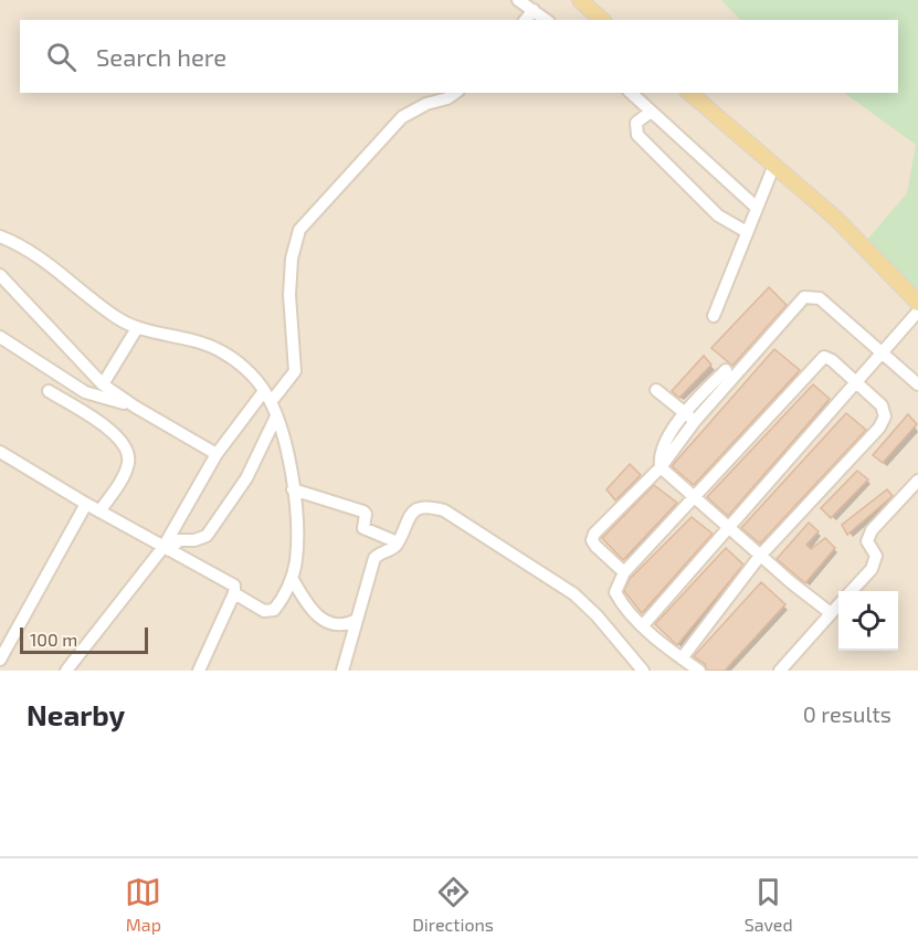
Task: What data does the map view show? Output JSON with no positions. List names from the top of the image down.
{
  "scale_bar": "100 m",
  "page": {
    "search": "Search here",
    "scale": "100 m",
    "heading": ["Nearby", "0 results"],
    "nav": ["Map", "Directions", "Saved"]
  }
}
